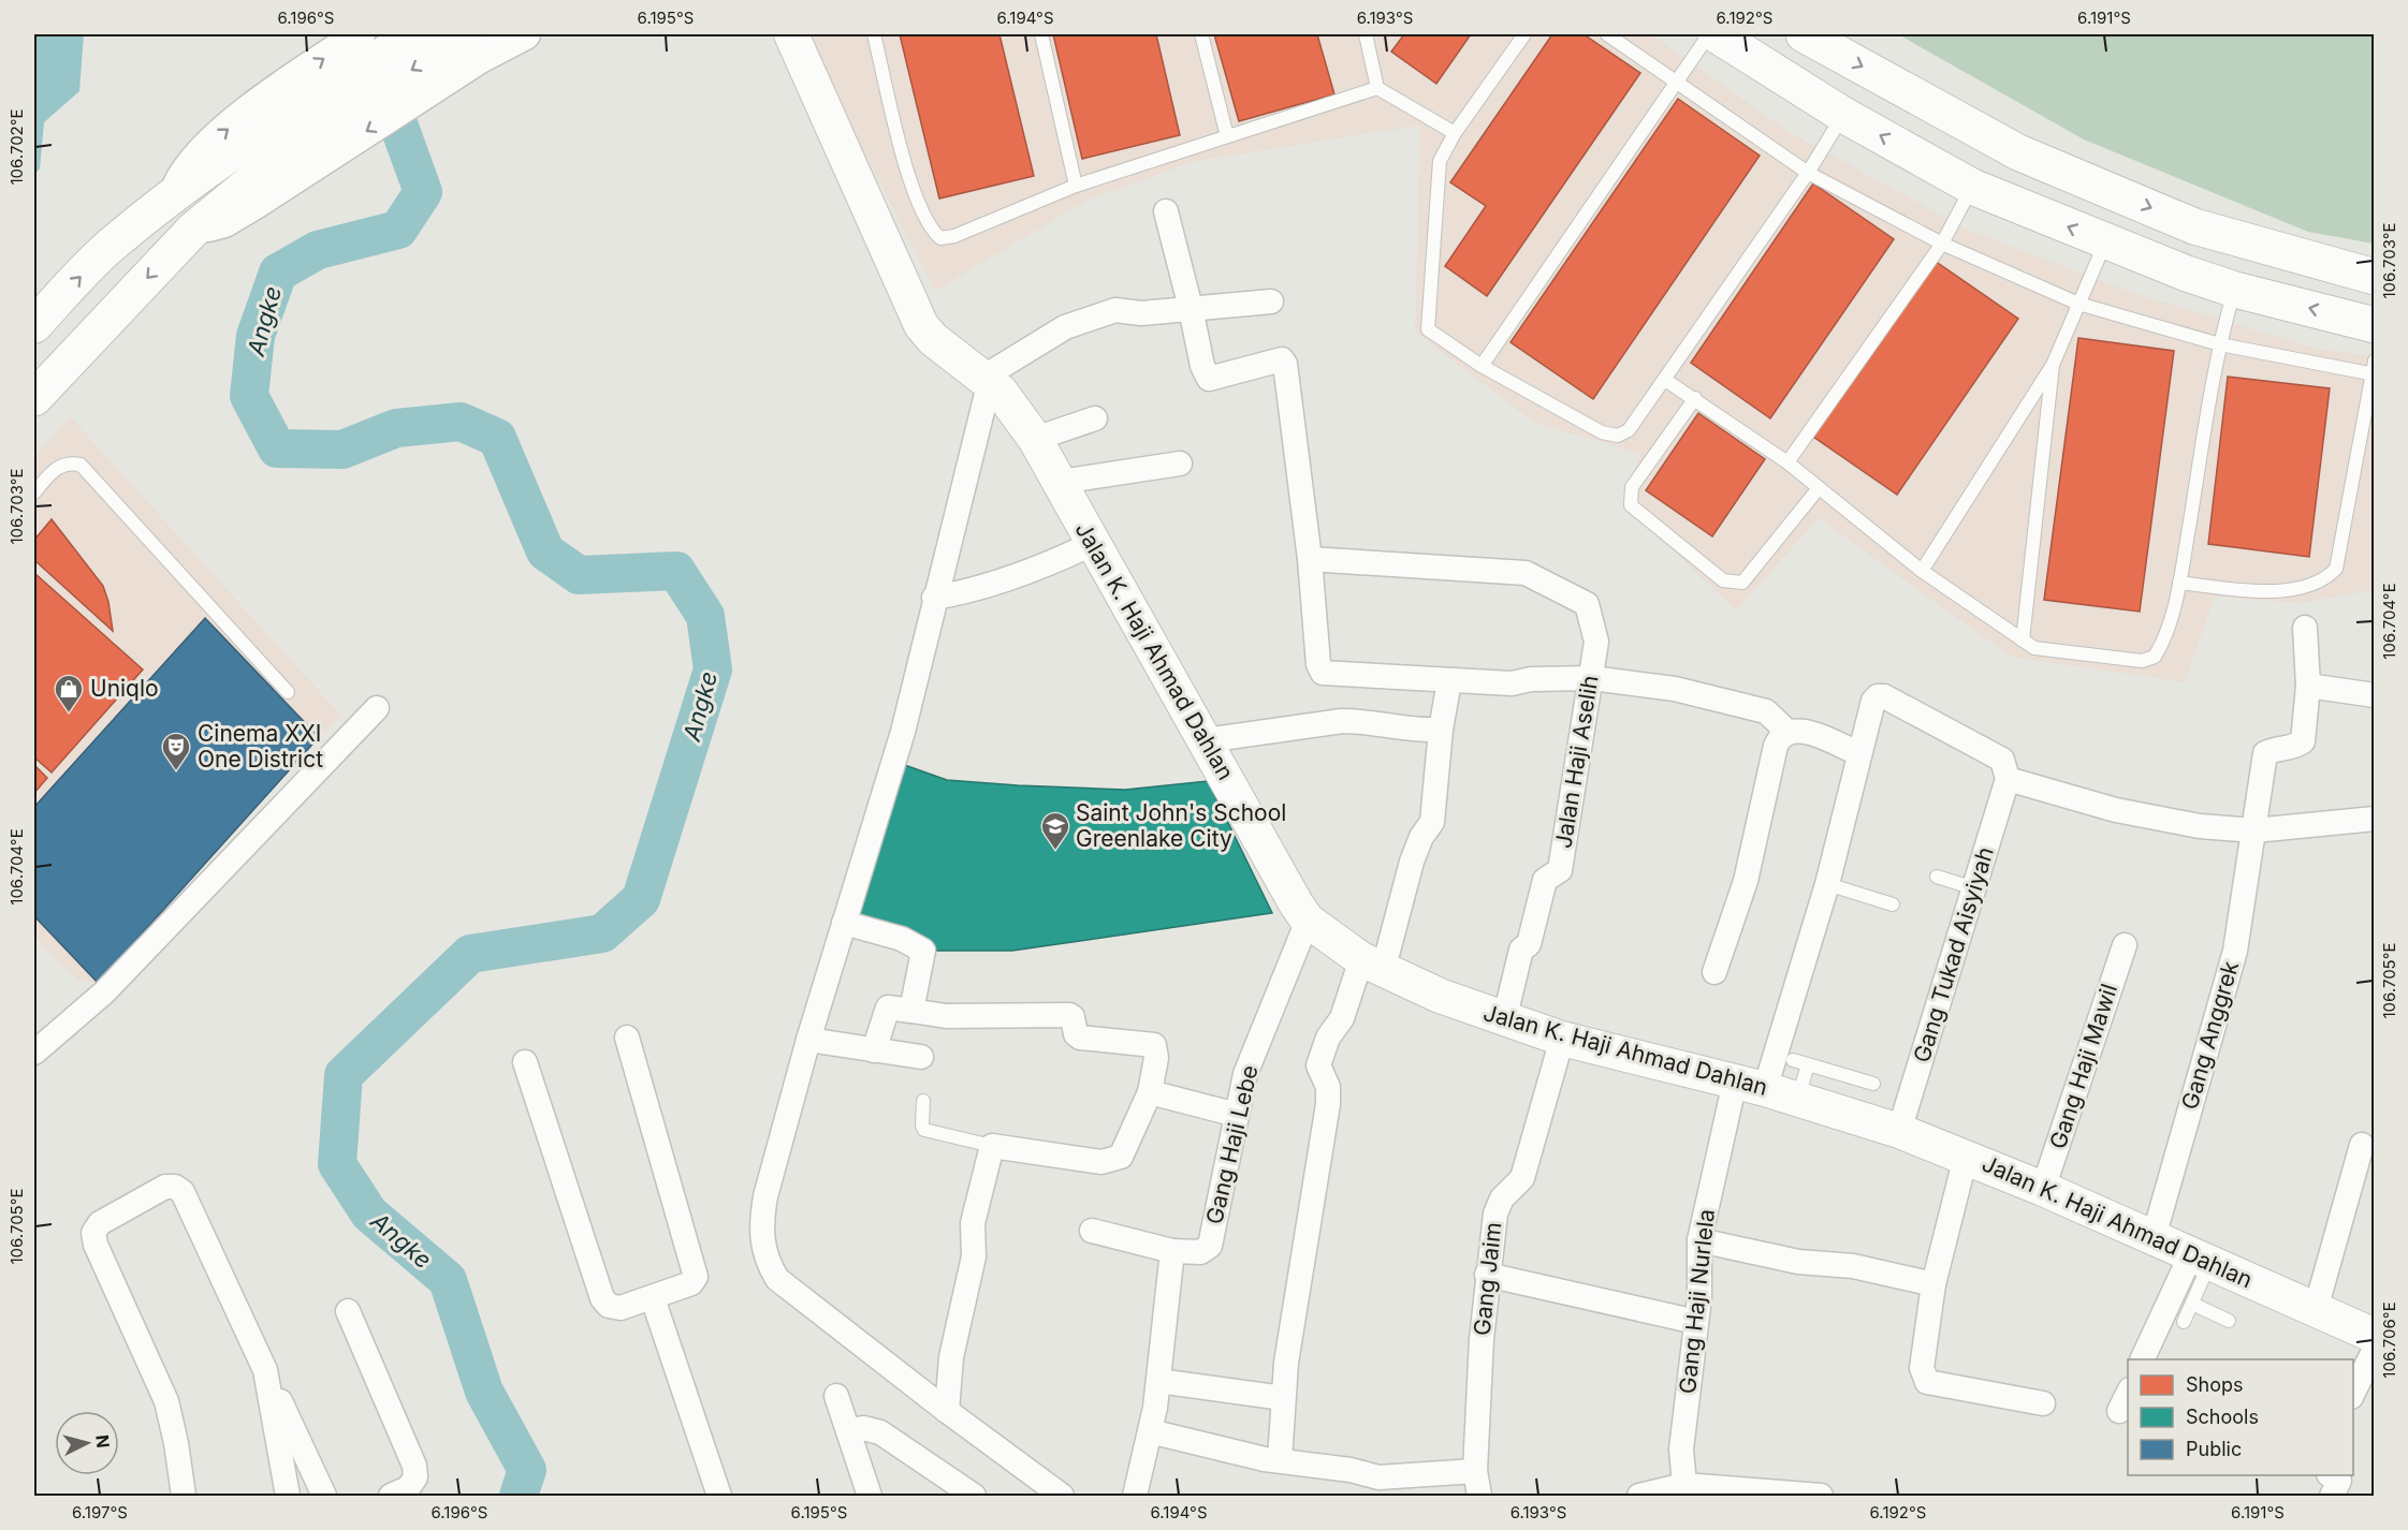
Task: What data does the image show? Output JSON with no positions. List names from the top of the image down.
{
  "streets": {
    "main road": ["Jalan K. Haji Ahmad Dahlan"],
    "street": [
      "Jalan Haji Aselih",
      "Gang Tukad Aisyiyah",
      "Gang Anggrek",
      "Gang Haji Mawil",
      "Gang Haji Lebe",
      "Gang Jaim",
      "Gang Haji Nurlela"
    ]
  },
  "crossings": [
    ["Jalan K. Haji Ahmad Dahlan", "Jalan Haji Aselih"],
    ["Jalan K. Haji Ahmad Dahlan", "Gang Tukad Aisyiyah"],
    ["Jalan K. Haji Ahmad Dahlan", "Gang Anggrek"],
    ["Jalan K. Haji Ahmad Dahlan", "Gang Haji Mawil"],
    ["Jalan K. Haji Ahmad Dahlan", "Gang Haji Lebe"],
    ["Jalan K. Haji Ahmad Dahlan", "Gang Jaim"],
    ["Jalan K. Haji Ahmad Dahlan", "Gang Haji Nurlela"],
    ["Gang Tukad Aisyiyah", "Gang Haji Nurlela"]
  ],
  "water": ["Angke"],
  "places": {
    "shop": ["Uniqlo"],
    "theatre": ["Cinema XXI One District"],
    "school or university": ["Saint John's School Greenlake City"]
  },
  "legend": ["Shops", "Schools", "Public"],
  "north": "right",
  "coordinates": [
    "6.196°S",
    "6.195°S",
    "6.194°S",
    "6.193°S",
    "6.192°S",
    "6.191°S",
    "106.702°E",
    "106.703°E",
    "106.704°E",
    "106.705°E",
    "106.706°E",
    "6.197°S"
  ]
}
